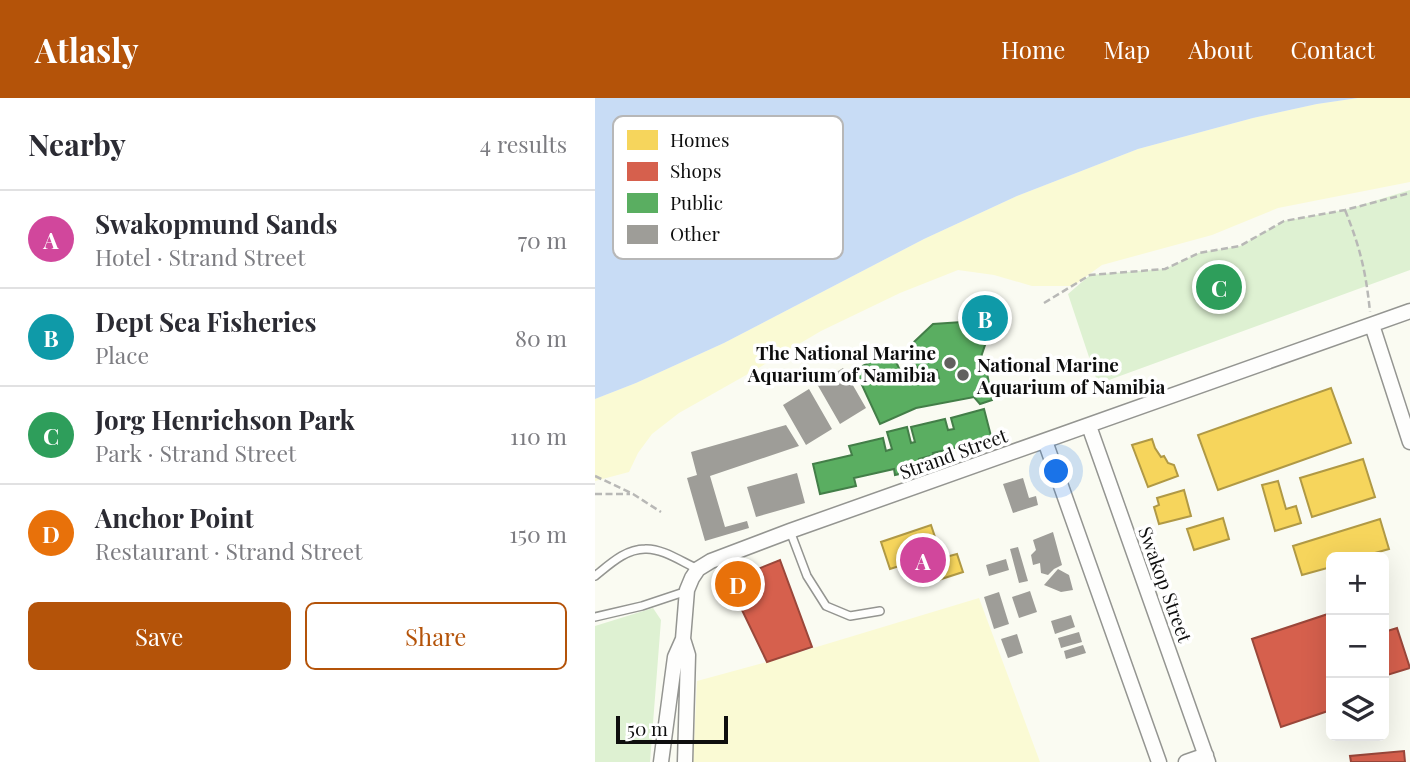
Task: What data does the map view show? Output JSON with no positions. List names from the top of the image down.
{
  "streets": {
    "street": ["Strand Street", "Swakop Street"]
  },
  "crossings": [
    ["Strand Street", "Swakop Street"]
  ],
  "places": ["The National Marine Aquarium of Namibia", "National Marine Aquarium of Namibia"],
  "legend": [
    "Homes",
    "Shops",
    "Public",
    "Other"
  ],
  "scale_bar": "50 m",
  "page": {
    "header": "Atlasly",
    "nav": [
      "Home",
      "Map",
      "About",
      "Contact"
    ],
    "heading": ["Nearby", "4 results"],
    "list": [
      {
        "mark": "A",
        "name": "Swakopmund Sands",
        "note": "Hotel · Strand Street",
        "value": "70 m"
      },
      {
        "mark": "B",
        "name": "Dept Sea Fisheries",
        "note": "Place",
        "value": "80 m"
      },
      {
        "mark": "C",
        "name": "Jorg Henrichson Park",
        "note": "Park · Strand Street",
        "value": "110 m"
      },
      {
        "mark": "D",
        "name": "Anchor Point",
        "note": "Restaurant · Strand Street",
        "value": "150 m"
      }
    ],
    "pins": [
      "C",
      "B",
      "A",
      "D"
    ],
    "map_buttons": ["+", "−"],
    "buttons": ["Save", "Share"],
    "scale": "50 m"
  }
}
